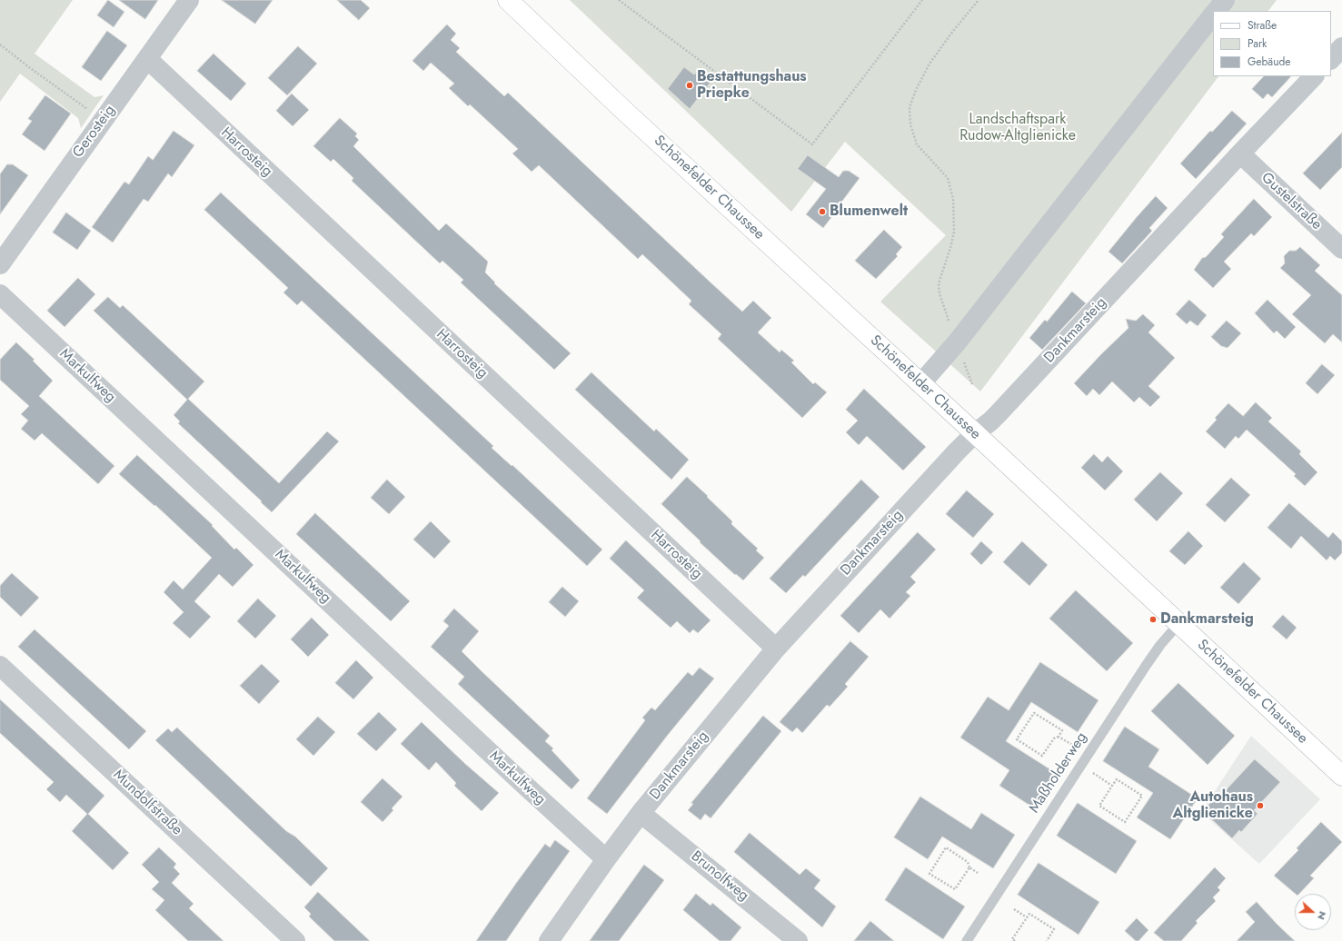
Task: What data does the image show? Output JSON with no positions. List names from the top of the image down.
{
  "streets": {
    "main road": ["Schönefelder Chaussee"],
    "street": [
      "Gerosteig",
      "Harrosteig",
      "Gustelstraße",
      "Dankmarsteig",
      "Markulfweg",
      "Mundolfstraße",
      "Brunolfweg"
    ],
    "lane": ["Maßholderweg"]
  },
  "crossings": [
    ["Gerosteig", "Harrosteig"],
    ["Harrosteig", "Dankmarsteig"],
    ["Schönefelder Chaussee", "Dankmarsteig"],
    ["Schönefelder Chaussee", "Maßholderweg"],
    ["Gustelstraße", "Dankmarsteig"],
    ["Dankmarsteig", "Markulfweg"],
    ["Dankmarsteig", "Brunolfweg"]
  ],
  "parks": ["Landschaftspark Rudow-Altglienicke"],
  "places": [
    "Bestattungshaus Priepke",
    "Blumenwelt",
    "Dankmarsteig",
    "Autohaus Altglienicke"
  ],
  "legend": ["Straße", "Park", "Gebäude"],
  "north": "right"
}
